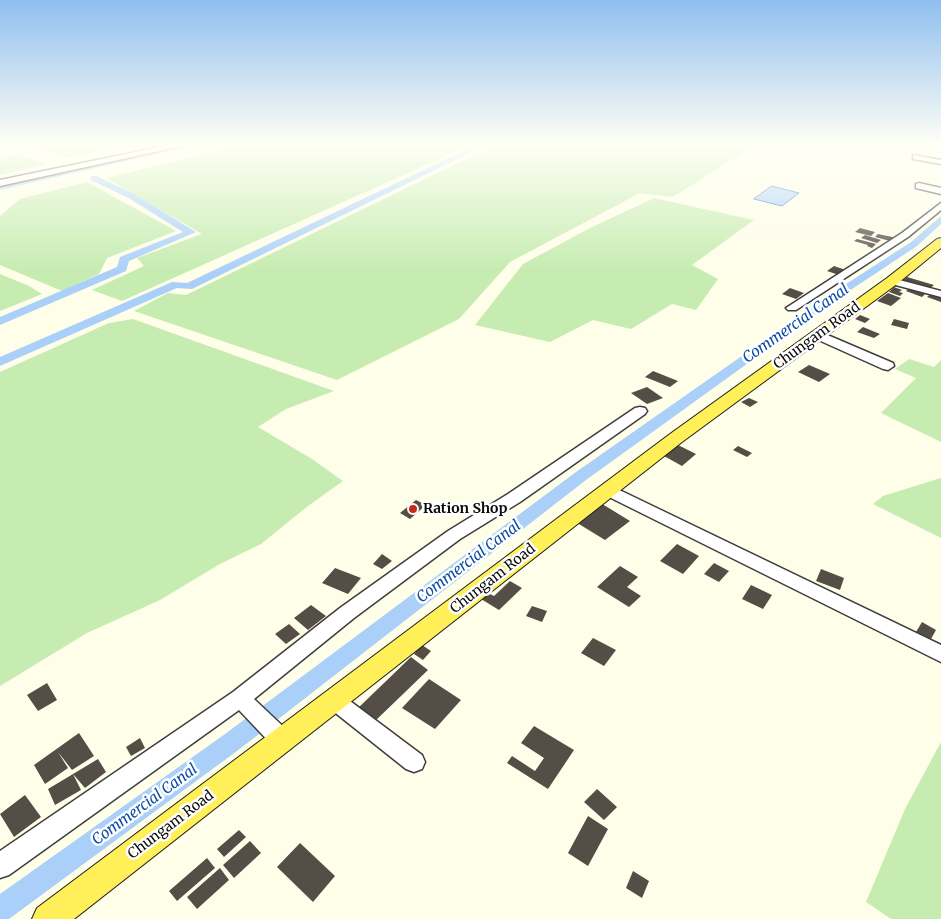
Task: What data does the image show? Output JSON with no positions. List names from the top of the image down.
{
  "streets": {
    "main road": ["Chungam Road"]
  },
  "water": ["Commercial Canal"],
  "places": ["Ration Shop"]
}
